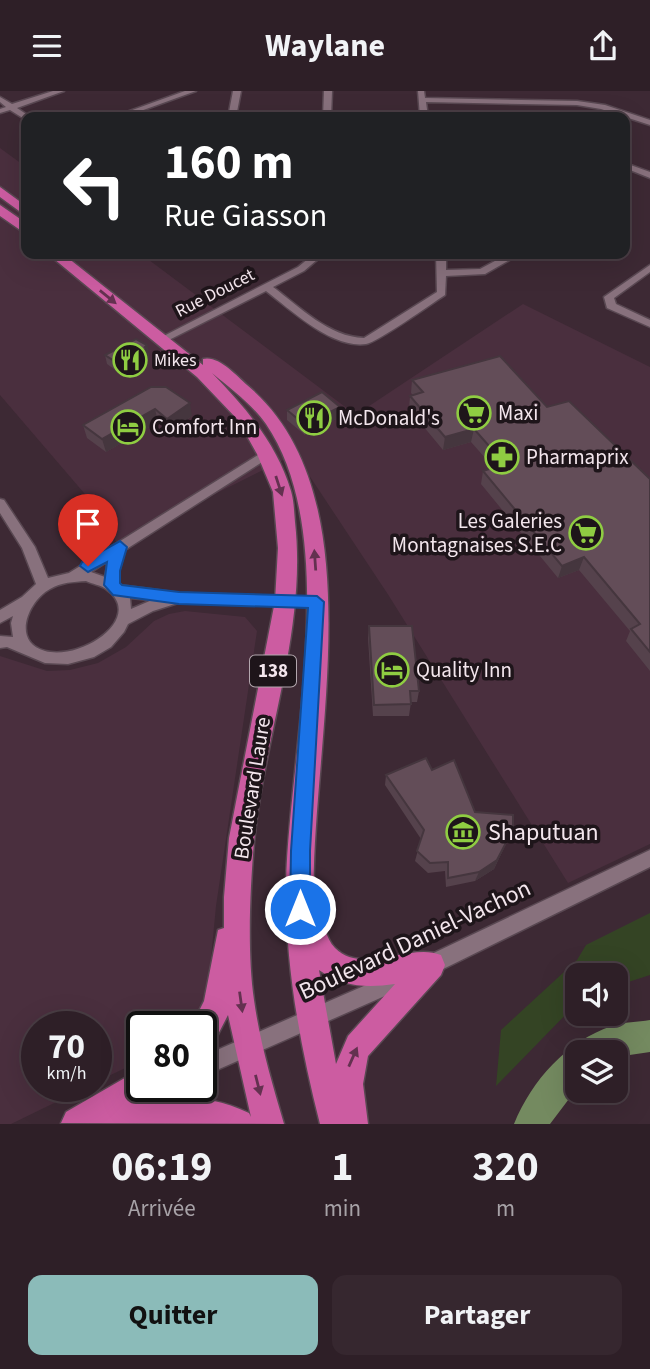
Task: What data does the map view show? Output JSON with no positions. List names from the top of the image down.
{
  "streets": {
    "highway": ["138", "Boulevard Laure"],
    "street": ["Rue Doucet", "Boulevard Daniel-Vachon"]
  },
  "crossings": [
    ["Rue Doucet", "Boulevard Laure"],
    ["Boulevard Laure", "Boulevard Daniel-Vachon"]
  ],
  "places": {
    "restaurant": ["Mikes", "McDonald's"],
    "supermarket": ["Maxi", "Les Galeries Montagnaises S.E.C"],
    "hotel": ["Comfort Inn", "Quality Inn"],
    "pharmacy": ["Pharmaprix"],
    "museum": ["Shaputuan"]
  },
  "page": {
    "header": "Waylane",
    "turn": ["160 m", "Rue Giasson"],
    "speed": "70 km/h",
    "limit": "80",
    "eta": [
      "06:19",
      "Arrivée",
      "1",
      "min",
      "320",
      "m"
    ],
    "buttons": ["Quitter", "Partager"]
  }
}
